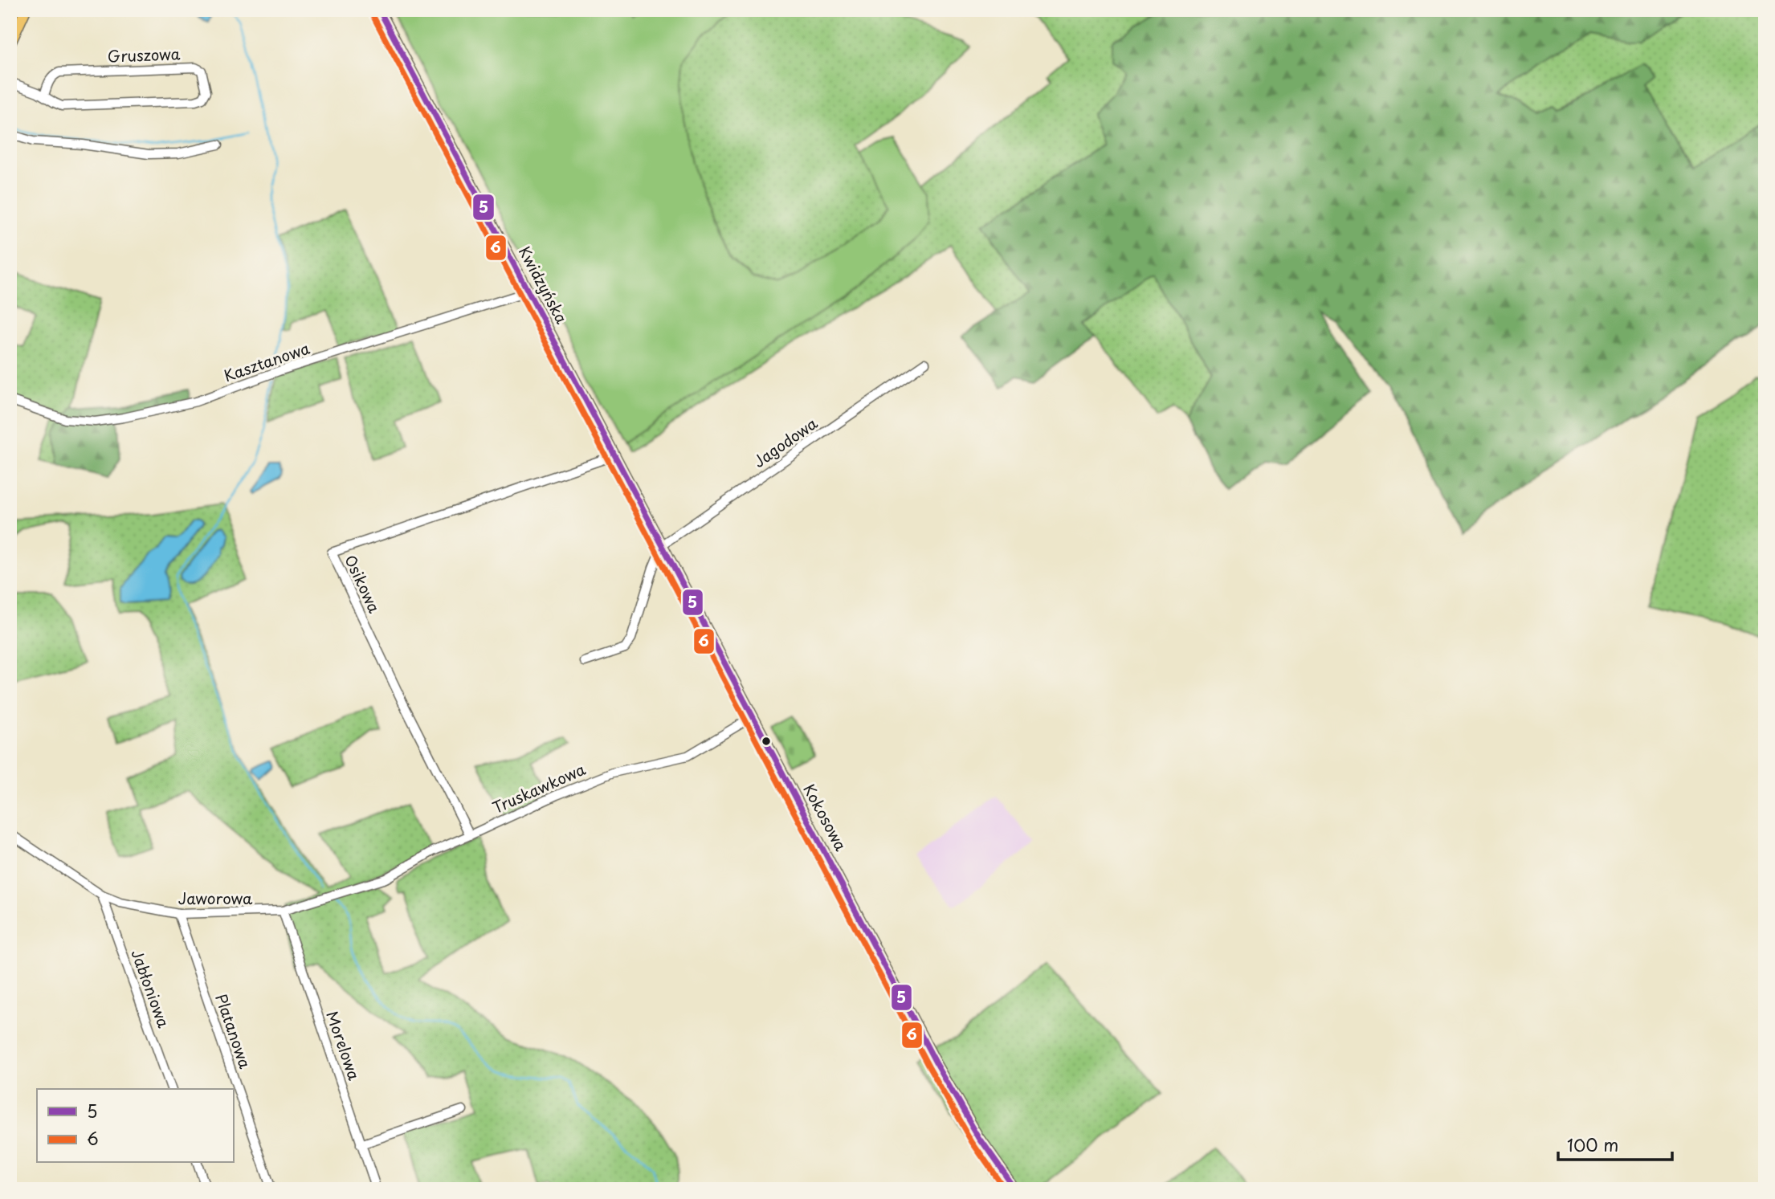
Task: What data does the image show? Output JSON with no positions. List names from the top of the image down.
{
  "streets": {
    "main road": ["Kwidzyńska", "Kokosowa"],
    "street": [
      "Gruszowa",
      "Kasztanowa",
      "Jagodowa",
      "Osikowa",
      "Truskawkowa",
      "Jaworowa",
      "Jabłoniowa",
      "Platanowa",
      "Morelowa"
    ]
  },
  "crossings": [
    ["Kwidzyńska", "Kasztanowa"],
    ["Kwidzyńska", "Osikowa"],
    ["Kwidzyńska", "Kokosowa"],
    ["Jagodowa", "Kokosowa"],
    ["Osikowa", "Truskawkowa"],
    ["Osikowa", "Kokosowa"],
    ["Truskawkowa", "Kokosowa"],
    ["Truskawkowa", "Jaworowa"],
    ["Jaworowa", "Jabłoniowa"],
    ["Jaworowa", "Platanowa"],
    ["Jaworowa", "Morelowa"]
  ],
  "lines": ["transit line 5", "transit line 6"],
  "legend": ["5", "6"],
  "scale_bar": "100 m"
}
